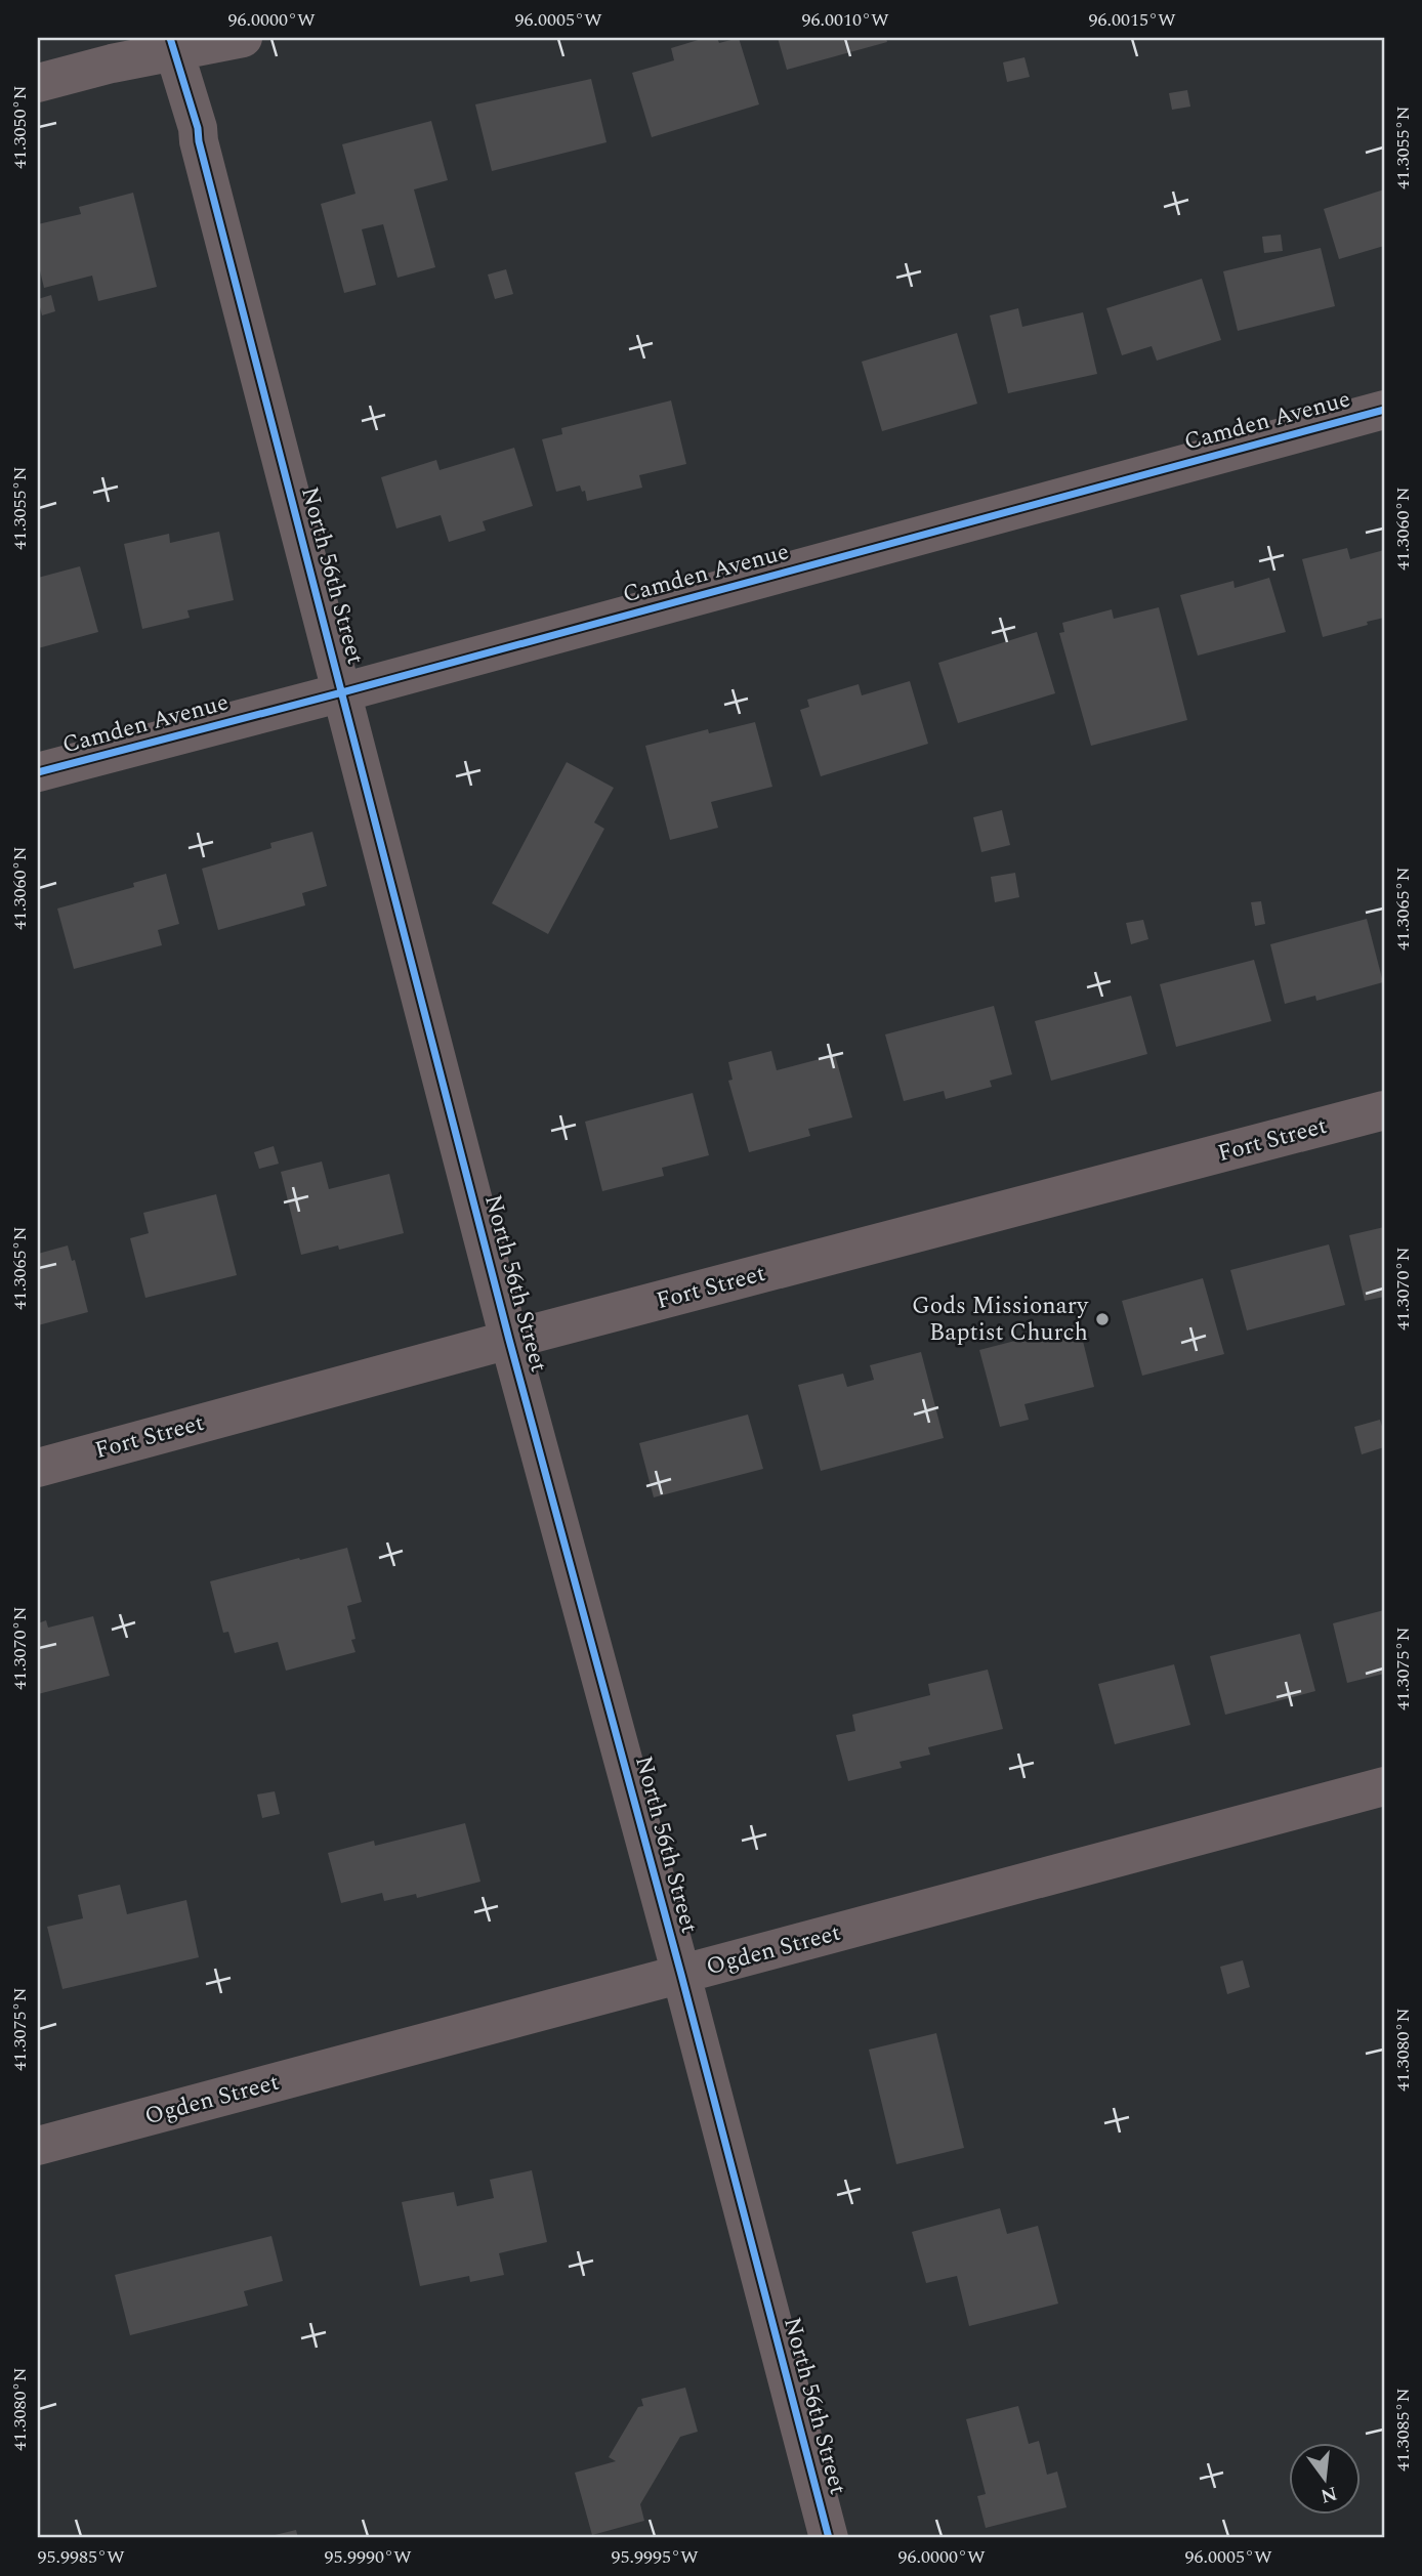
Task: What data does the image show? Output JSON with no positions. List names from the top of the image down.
{
  "streets": {
    "street": [
      "Camden Avenue",
      "North 56th Street",
      "Fort Street",
      "Ogden Street"
    ]
  },
  "crossings": [
    ["Camden Avenue", "North 56th Street"],
    ["North 56th Street", "Fort Street"],
    ["North 56th Street", "Ogden Street"]
  ],
  "places": ["Gods Missionary Baptist Church"],
  "north": "bottom",
  "coordinates": [
    "96.0000°W",
    "96.0005°W",
    "96.0010°W",
    "96.0015°W",
    "41.3050°N",
    "41.3055°N",
    "41.3060°N",
    "41.3065°N",
    "41.3070°N",
    "41.3075°N",
    "41.3080°N",
    "41.3085°N",
    "95.9985°W",
    "95.9990°W",
    "95.9995°W"
  ]
}
